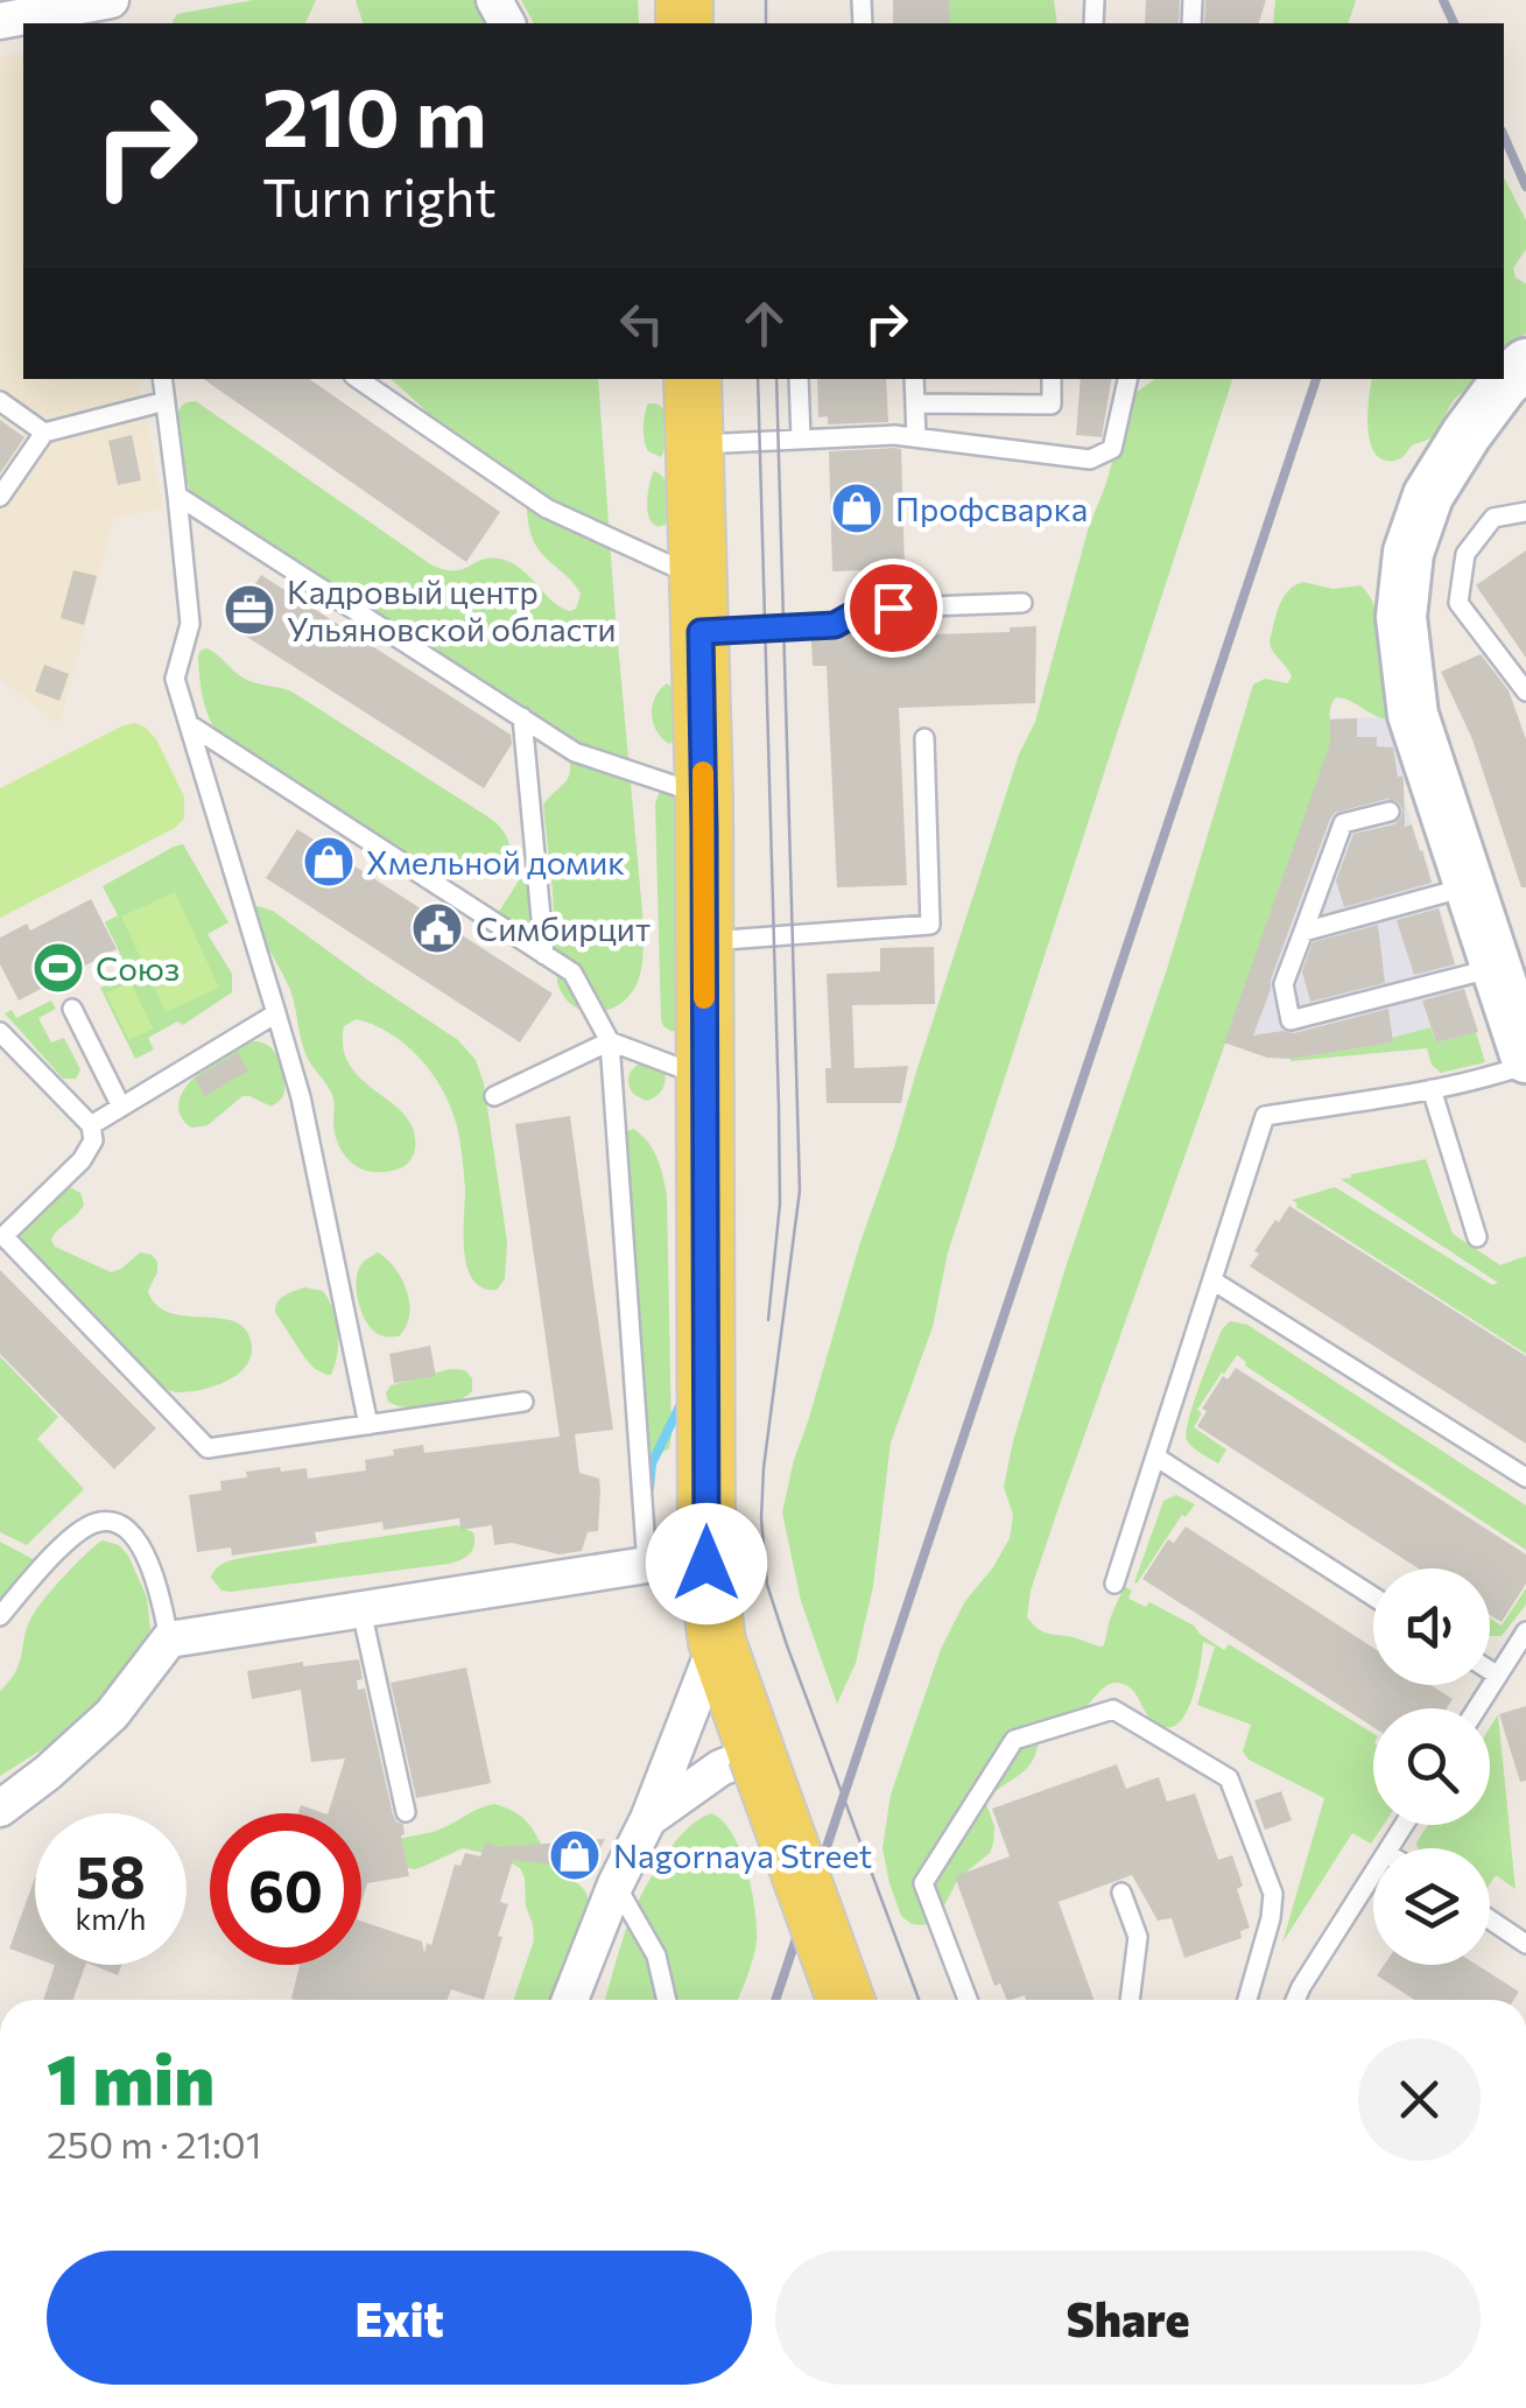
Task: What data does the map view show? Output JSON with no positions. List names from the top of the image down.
{
  "places": {
    "shop": ["Профсварка", "Хмельной домик", "Nagornaya Street"],
    "office": ["Кадровый центр Ульяновской области"],
    "public building": ["Симбирцит"],
    "sports": ["Союз"]
  },
  "page": {
    "turn": ["210 m", "Turn right"],
    "speed": "58 km/h",
    "limit": "60",
    "heading": ["1 min", "250 m · 21:01"],
    "buttons": ["Exit", "Share"]
  }
}
